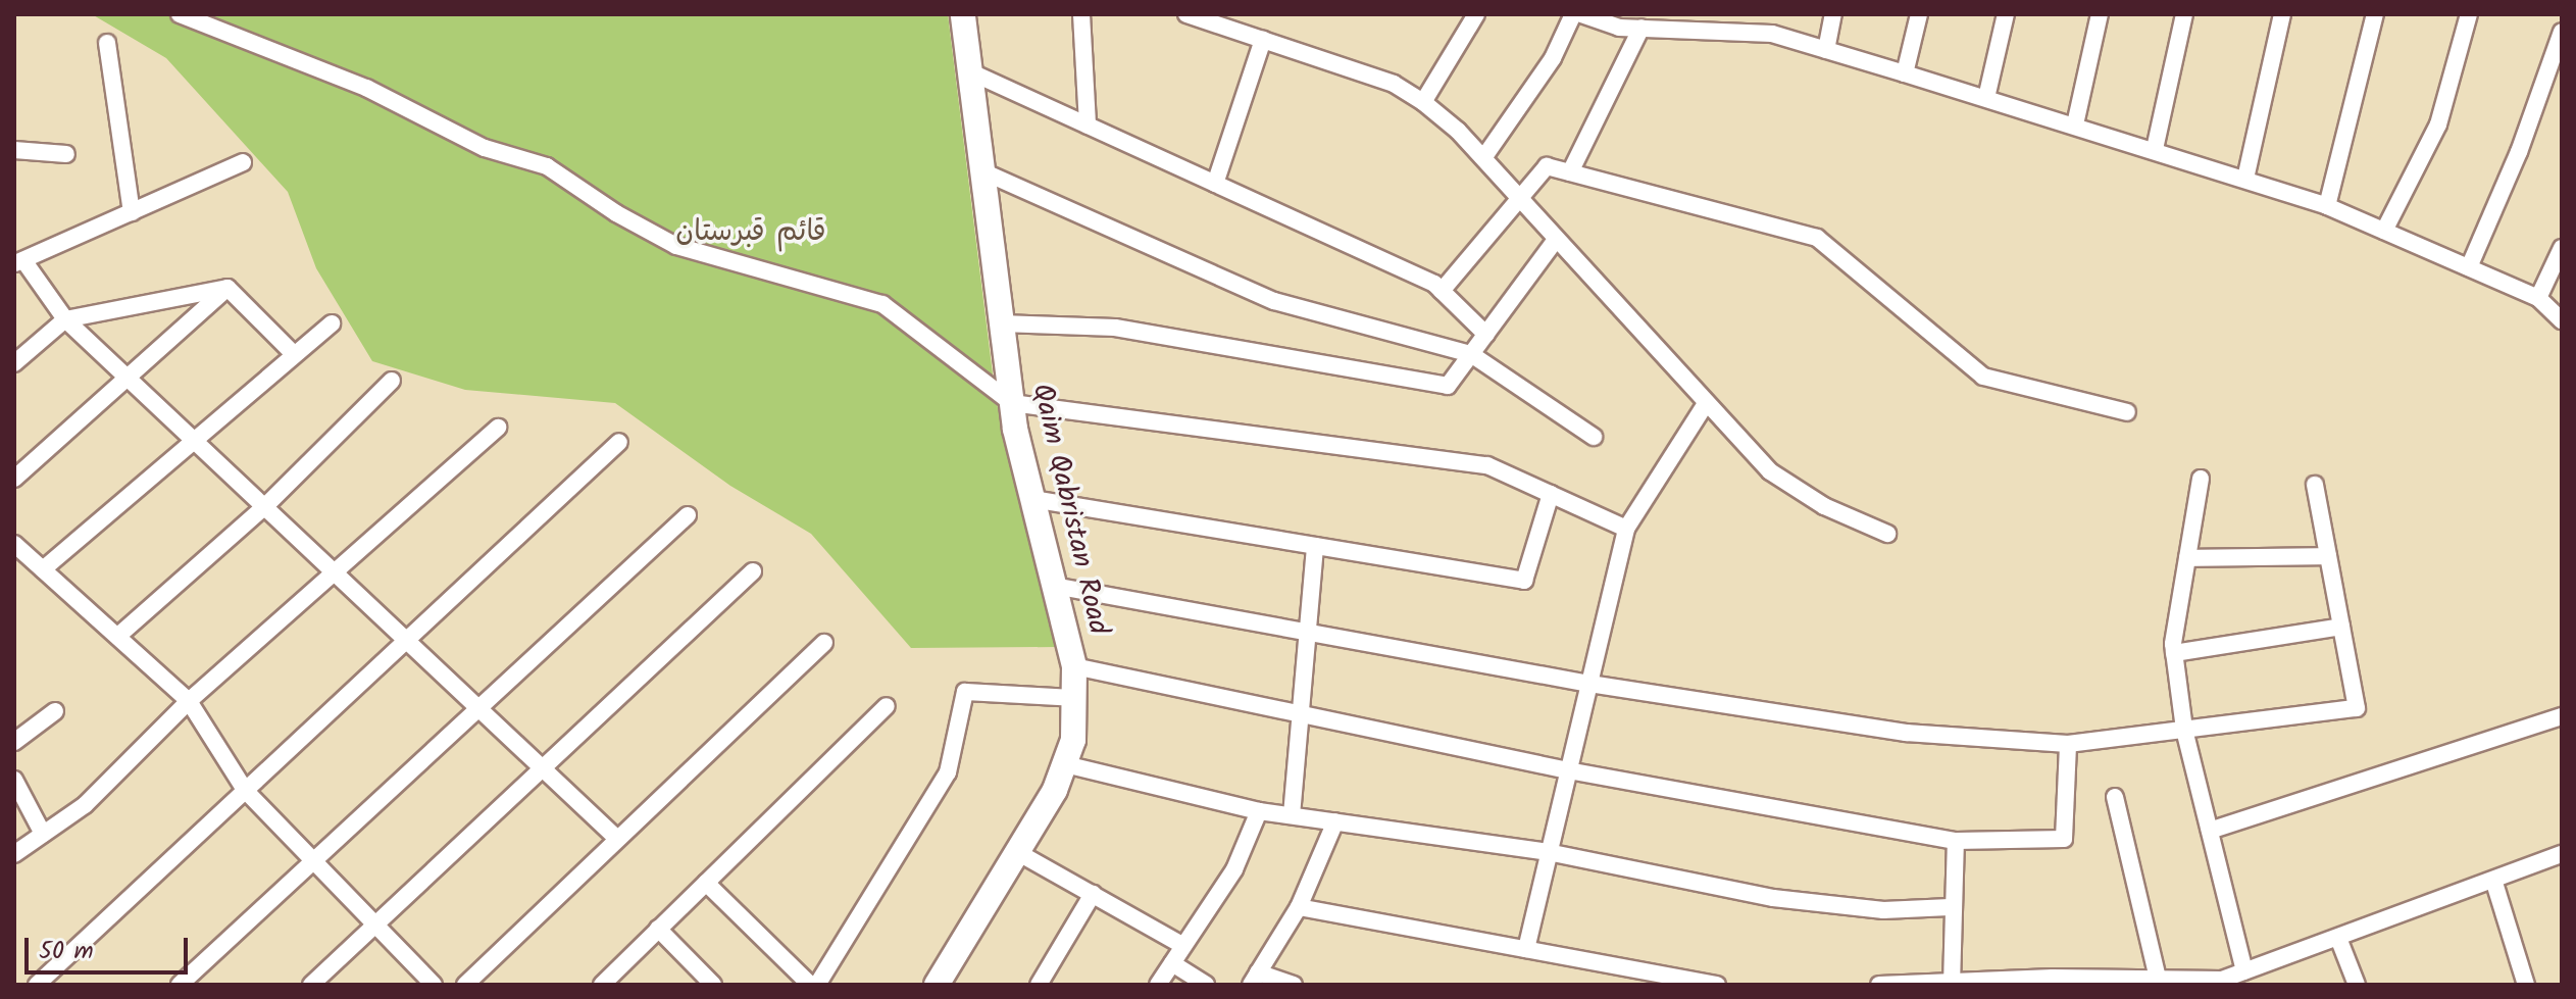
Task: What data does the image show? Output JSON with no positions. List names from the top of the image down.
{
  "streets": {
    "street": ["Qaim Qabristan Road"]
  },
  "parks": ["قائم قبرستان"],
  "scale_bar": "50 m"
}
